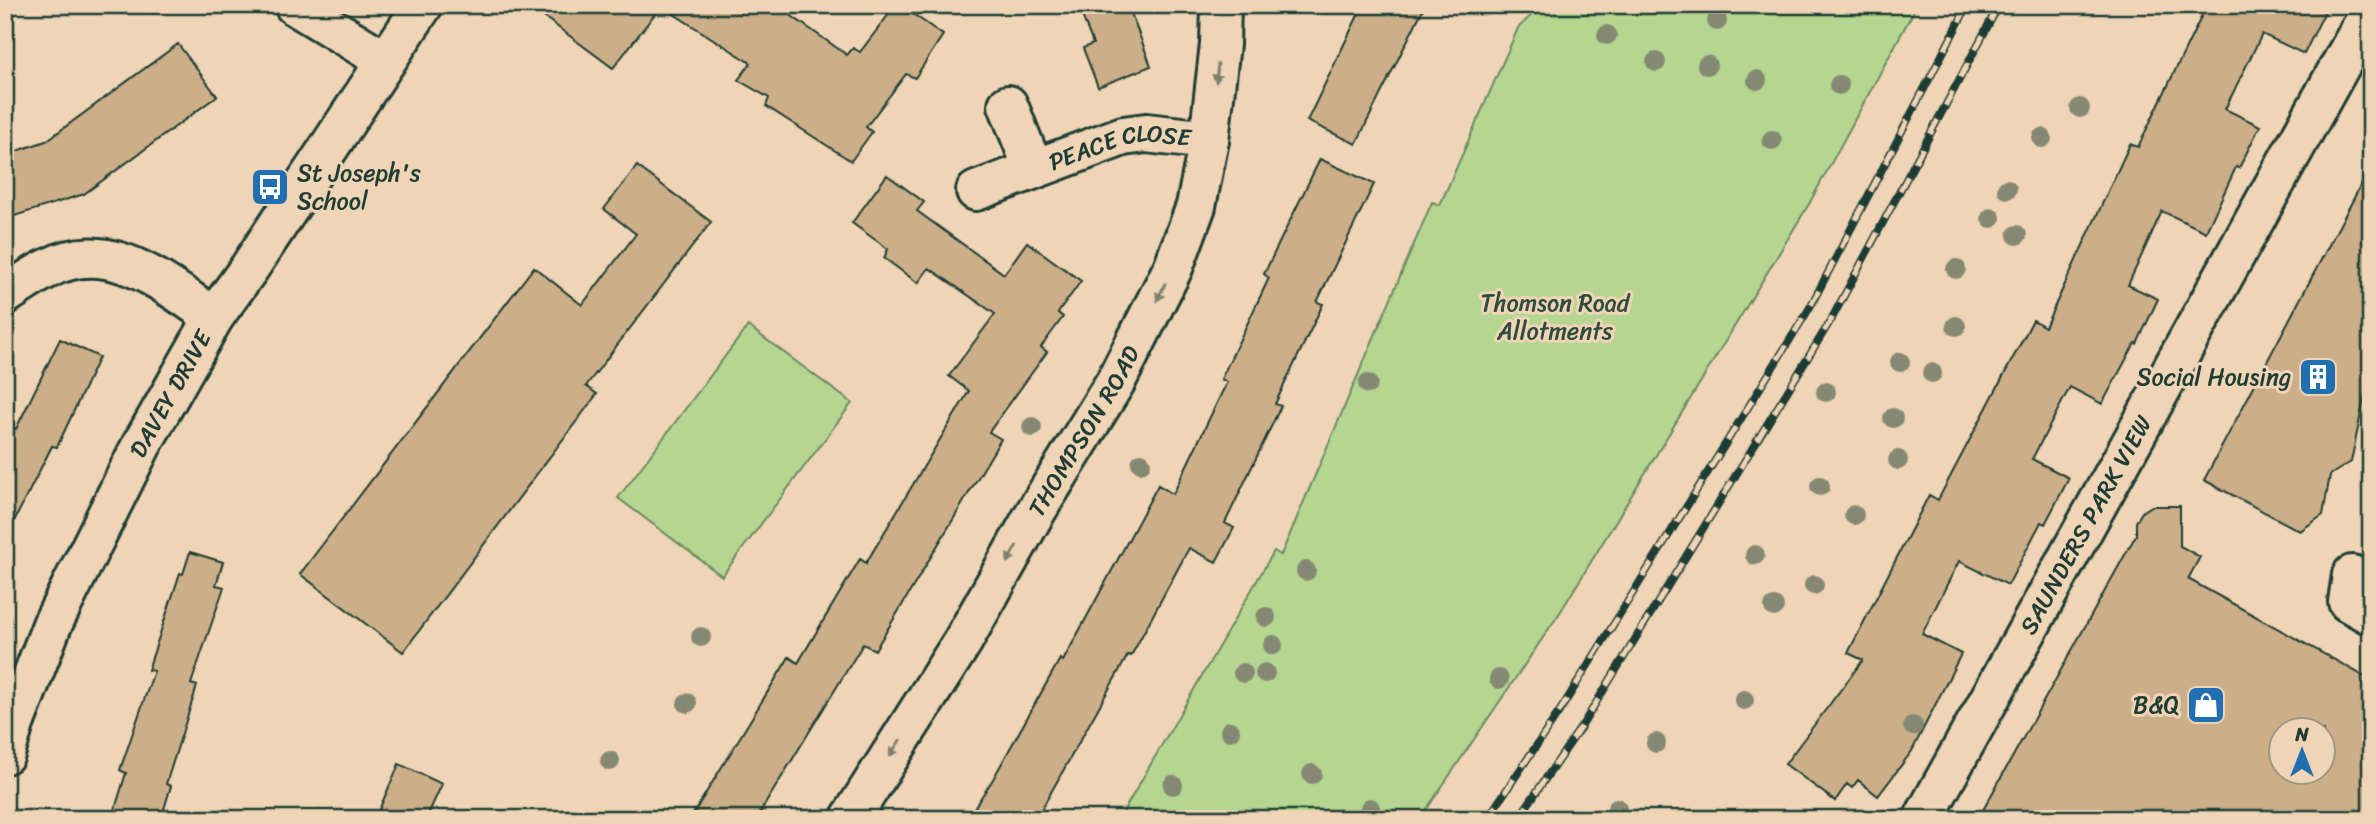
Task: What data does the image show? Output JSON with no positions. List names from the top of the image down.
{
  "streets": {
    "street": [
      "PEACE CLOSE",
      "DAVEY DRIVE",
      "THOMPSON ROAD",
      "SAUNDERS PARK VIEW"
    ]
  },
  "crossings": [
    ["PEACE CLOSE", "THOMPSON ROAD"]
  ],
  "one_way": ["THOMPSON ROAD"],
  "parks": ["Thomson Road Allotments"],
  "places": {
    "bus stop": ["St Joseph's School"],
    "building": ["Social Housing"],
    "shop": ["B&Q"]
  },
  "north": "top"
}
